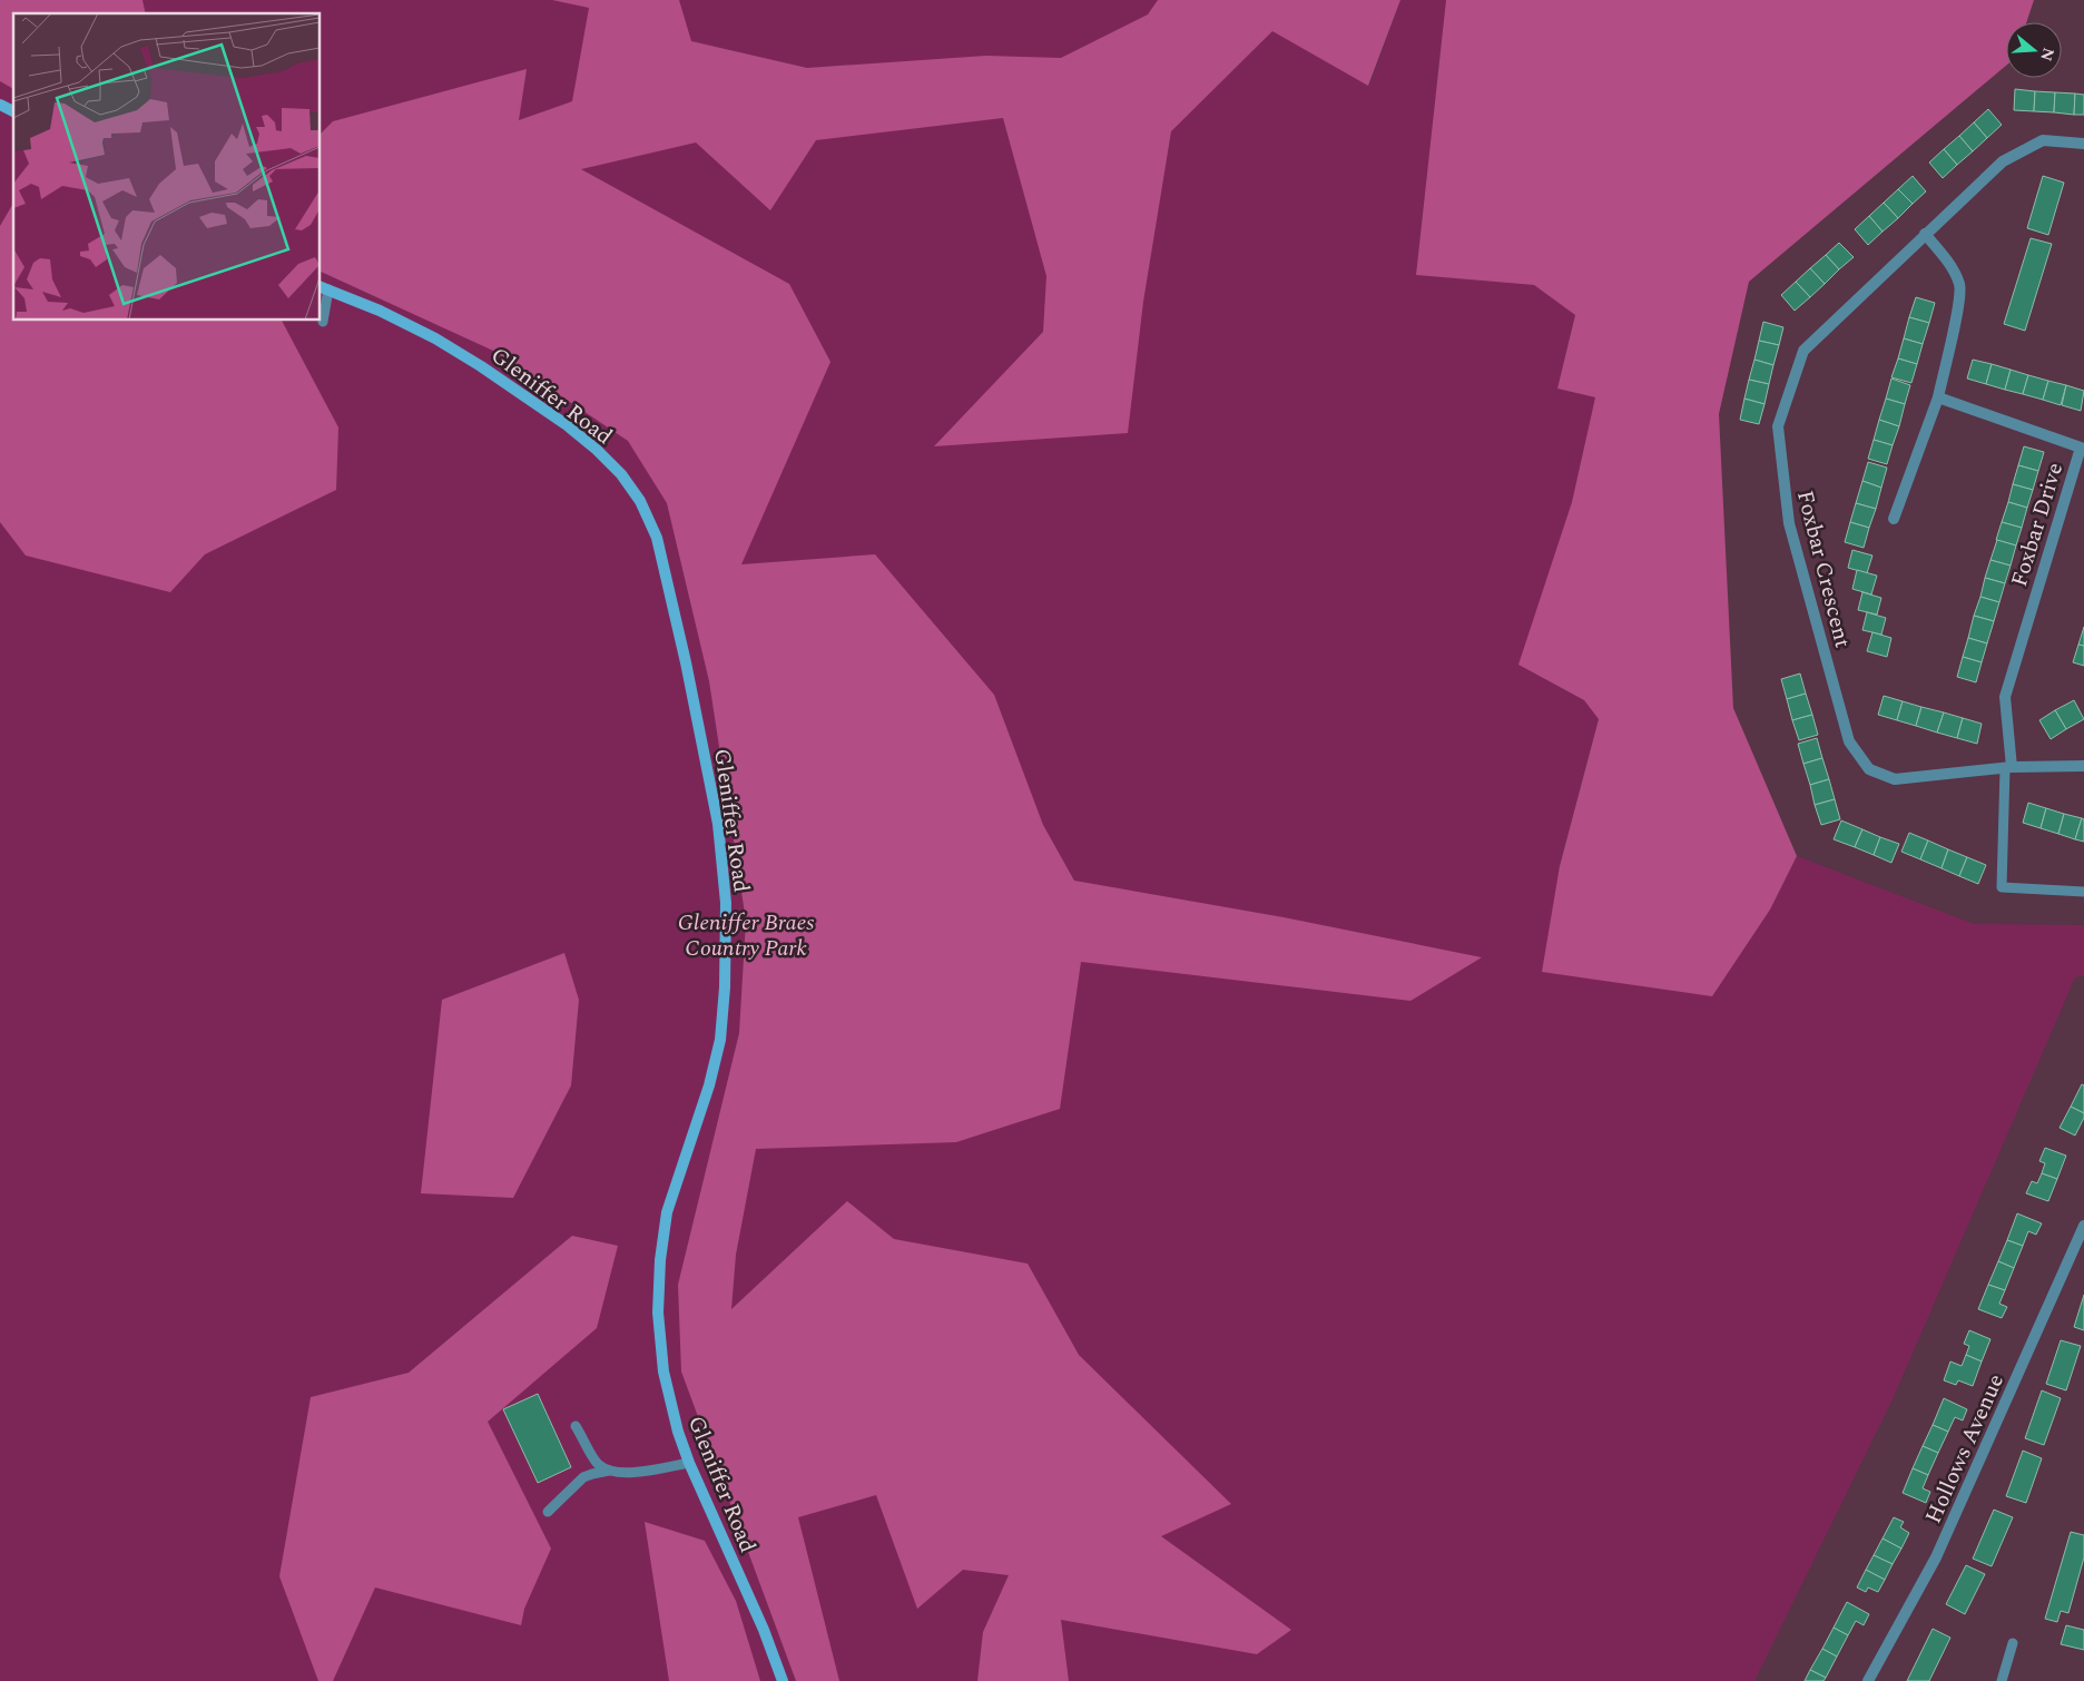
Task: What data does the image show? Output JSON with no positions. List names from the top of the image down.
{
  "streets": {
    "main road": ["Gleniffer Road"],
    "street": ["Foxbar Drive", "Foxbar Crescent", "Hollows Avenue"]
  },
  "crossings": [
    ["Foxbar Drive", "Foxbar Crescent"]
  ],
  "parks": ["Gleniffer Braes Country Park"],
  "north": "right"
}
